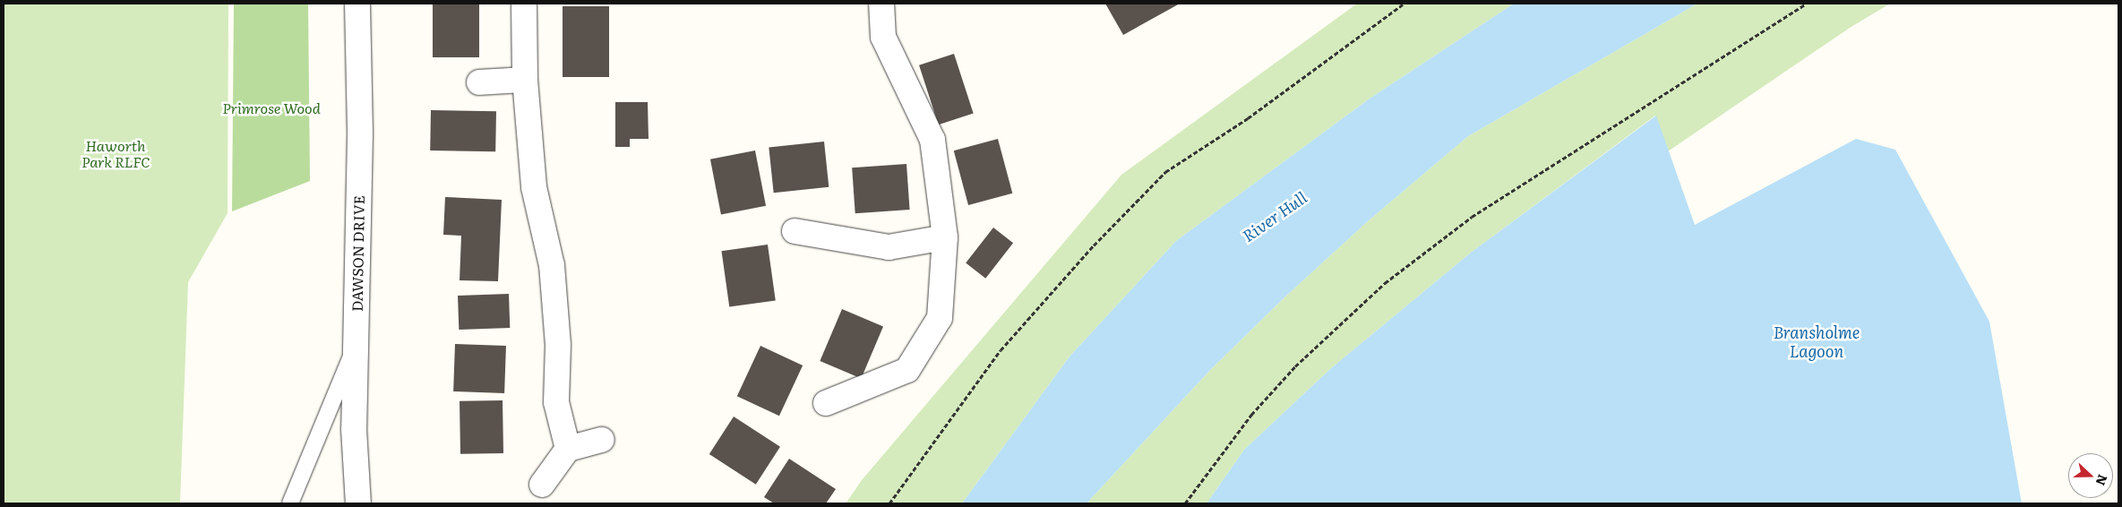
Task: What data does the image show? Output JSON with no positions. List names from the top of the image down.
{
  "streets": {
    "street": ["DAWSON DRIVE"]
  },
  "water": ["River Hull", "Bransholme Lagoon"],
  "parks": ["Primrose Wood", "Haworth Park RLFC"],
  "north": "right"
}
